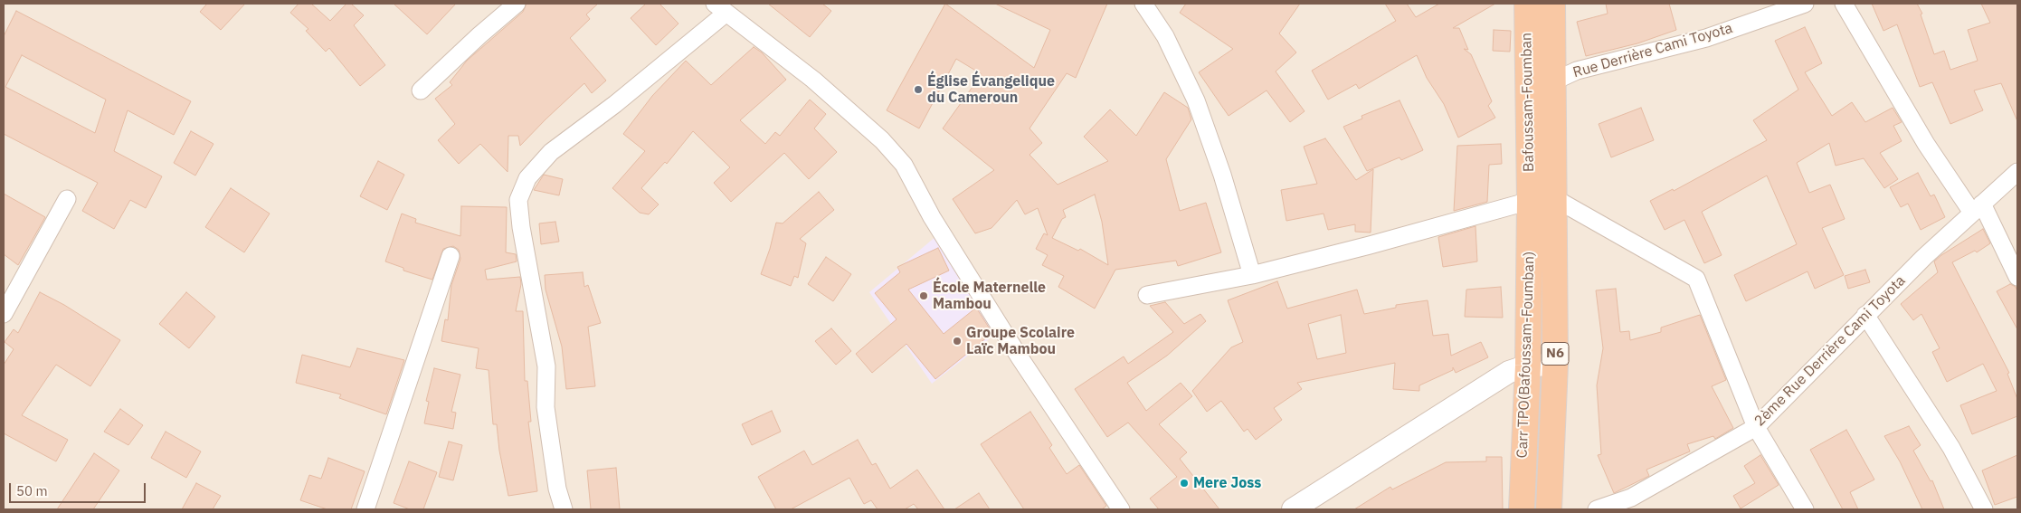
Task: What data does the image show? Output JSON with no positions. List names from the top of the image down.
{
  "streets": {
    "highway": ["Bafoussam-Foumban", "N6", "Carr TPO(Bafoussam-Foumban)"],
    "street": ["Rue Derrière Cami Toyota", "2ème Rue Derrière Cami Toyota"]
  },
  "crossings": [
    ["Rue Derrière Cami Toyota", "Bafoussam-Foumban"],
    ["Bafoussam-Foumban", "Carr TPO(Bafoussam-Foumban)"]
  ],
  "places": [
    "Église Évangelique du Cameroun",
    "École Maternelle Mambou",
    "Groupe Scolaire Laïc Mambou",
    "Mere Joss"
  ],
  "scale_bar": "50 m"
}
